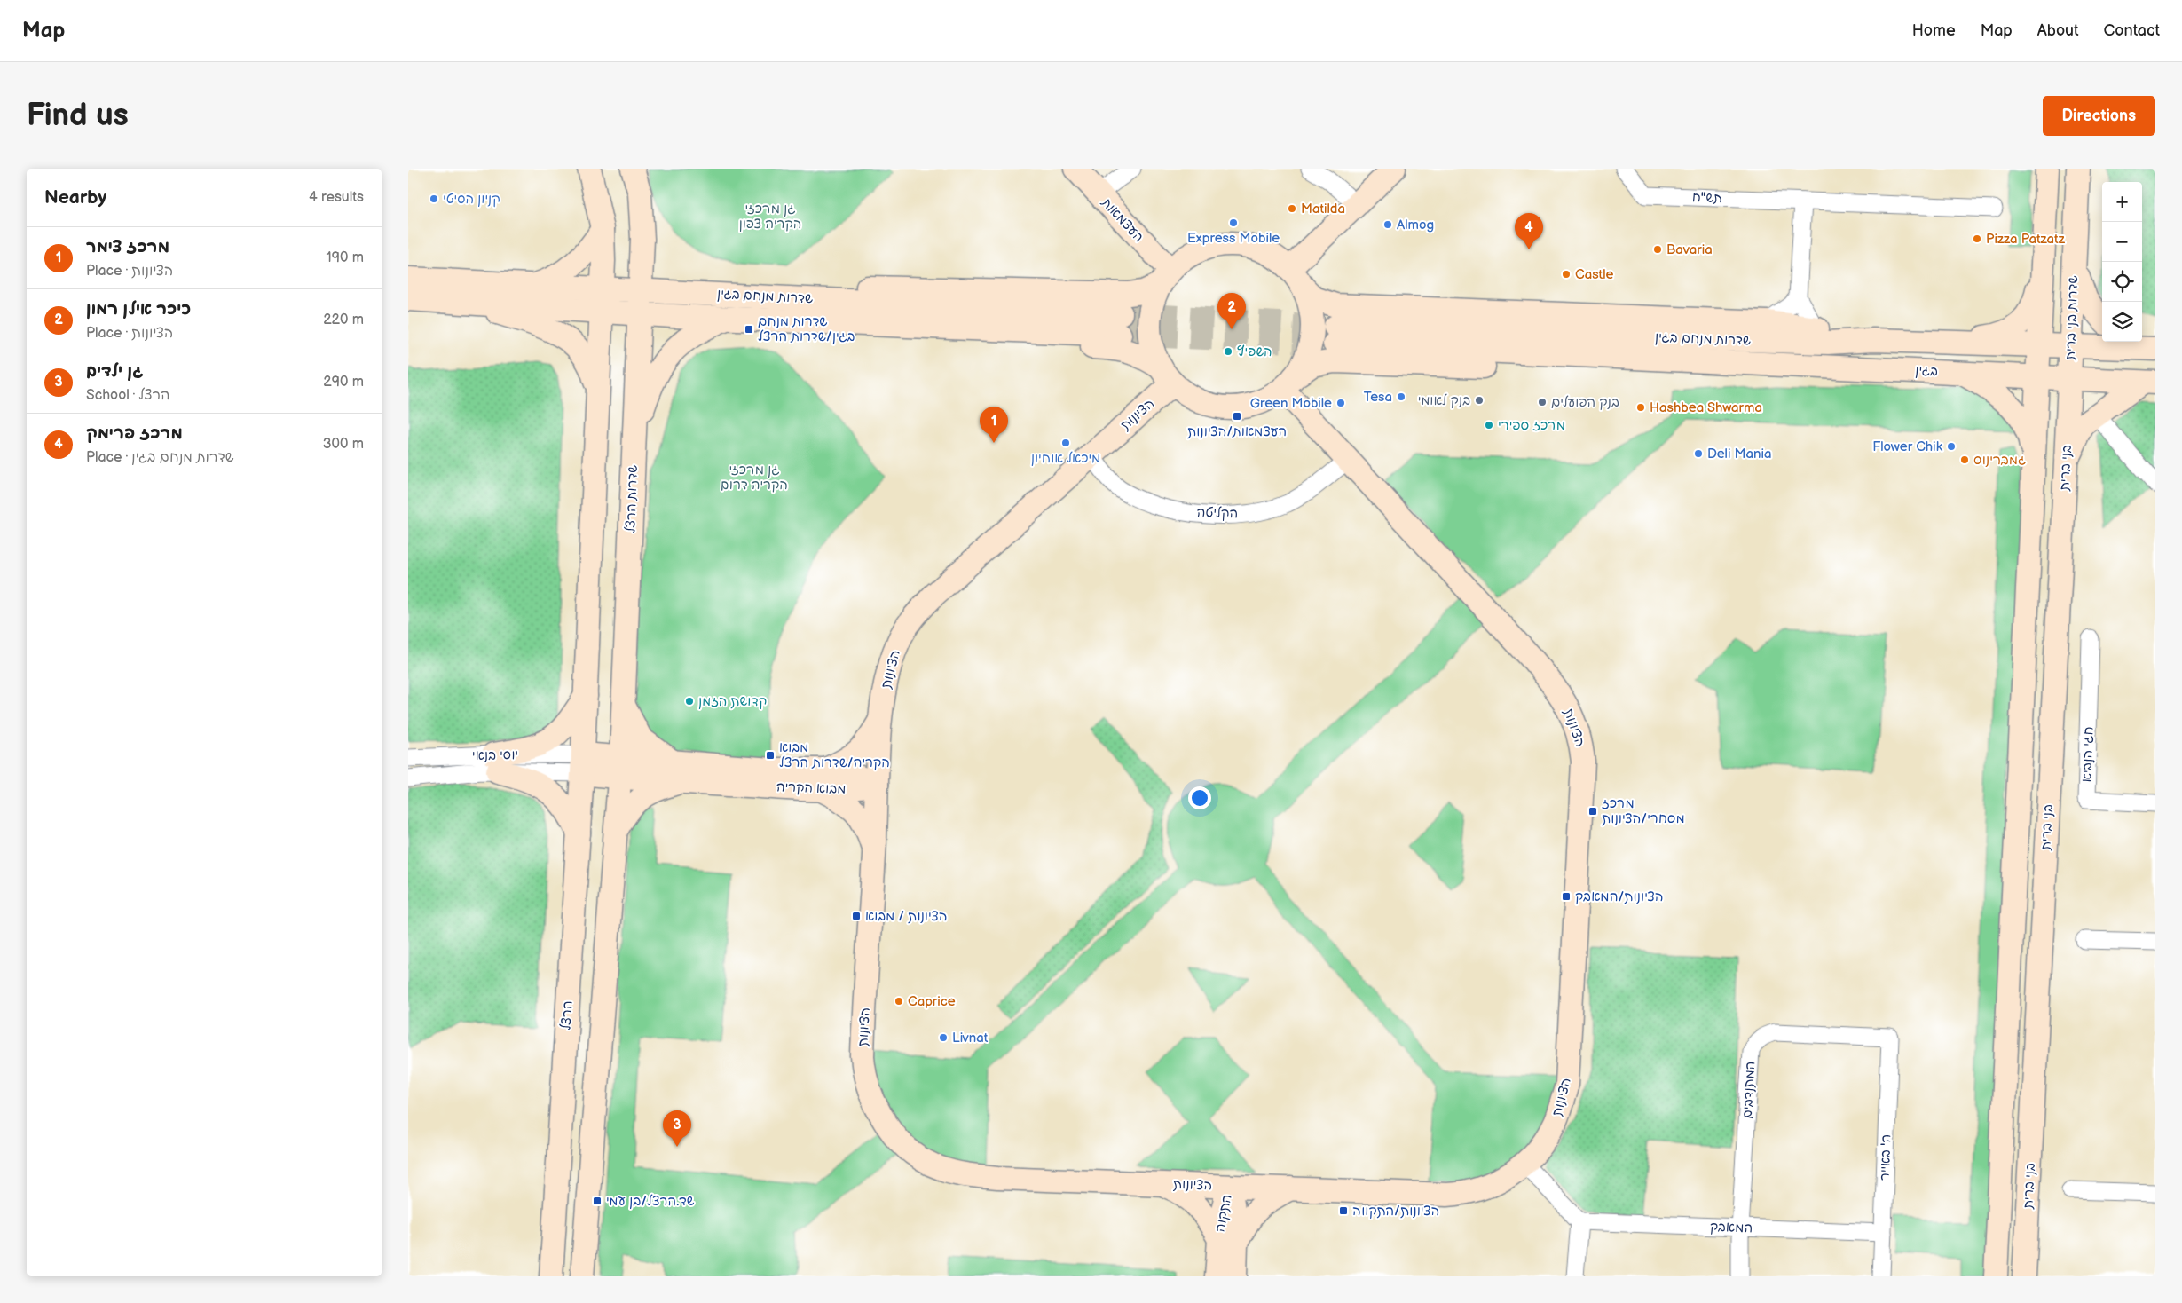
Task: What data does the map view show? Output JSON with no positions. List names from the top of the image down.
{
  "streets": {
    "main road": [
      "העצמאות",
      "שדרות מנחם בגין",
      "שדרות בני ברית",
      "בגין",
      "הציונות",
      "בני ברית",
      "שדרות הרצל",
      "מבוא הקריה",
      "הרצל",
      "התקוה"
    ],
    "street": [
      "תש\"ח",
      "הקליטה",
      "חגי הנביא",
      "יוסי בנאי",
      "המתנדבים",
      "ה' באייר",
      "המאבק"
    ]
  },
  "crossings": [
    ["שדרות מנחם בגין", "שדרות בני ברית"],
    ["שדרות מנחם בגין", "בגין"],
    ["שדרות מנחם בגין", "שדרות הרצל"],
    ["שדרות בני ברית", "בני ברית"],
    ["הציונות", "הקליטה"],
    ["הציונות", "מבוא הקריה"],
    ["הציונות", "התקוה"],
    ["שדרות הרצל", "מבוא הקריה"],
    ["יוסי בנאי", "מבוא הקריה"],
    ["יוסי בנאי", "הרצל"],
    ["מבוא הקריה", "הרצל"],
    ["המתנדבים", "ה' באייר"],
    ["המתנדבים", "המאבק"],
    ["ה' באייר", "המאבק"]
  ],
  "parks": ["גן מרכזי הקריה צפון", "גן מרכזי הקריה דרום"],
  "places": {
    "other": [
      "קניון הסיטי",
      "Matilda",
      "Express Mobile",
      "Almog",
      "Pizza Patzatz",
      "Bavaria",
      "Castle",
      "השפיץ",
      "Tesa",
      "בנק לאומי",
      "בנק הפועלים",
      "Green Mobile",
      "Hashbea Shwarma",
      "מרכז ספירי",
      "מיכאל אוחיון",
      "Flower Chik",
      "Deli Mania",
      "גמברינוס",
      "קדושת הזמן",
      "Caprice",
      "Livnat"
    ],
    "transit": [
      "שדרות מנחם בגין/שדרות הרצל",
      "העצמאות/הציונות",
      "מבוא הקריה/שדרות הרצל",
      "מרכז מסחרי/הציונות",
      "הציונות/המאבק",
      "הציונות / מבוא",
      "שד.הרצל/בן עמי",
      "הציונות/התקווה"
    ]
  },
  "page": {
    "header": "Map",
    "nav": [
      "Home",
      "Map",
      "About",
      "Contact"
    ],
    "buttons": "Directions",
    "title": "Find us",
    "heading": ["Nearby", "4 results"],
    "map_buttons": ["+", "−"],
    "pins": [
      "4",
      "2",
      "1",
      "3"
    ],
    "list": [
      {
        "mark": "1",
        "name": "מרכז צימר",
        "note": "Place · הציונות",
        "value": "190 m"
      },
      {
        "mark": "2",
        "name": "כיכר אילן רמון",
        "note": "Place · הציונות",
        "value": "220 m"
      },
      {
        "mark": "3",
        "name": "גן ילדים",
        "note": "School · הרצל",
        "value": "290 m"
      },
      {
        "mark": "4",
        "name": "מרכז פרימק",
        "note": "Place · שדרות מנחם בגין",
        "value": "300 m"
      }
    ]
  }
}
